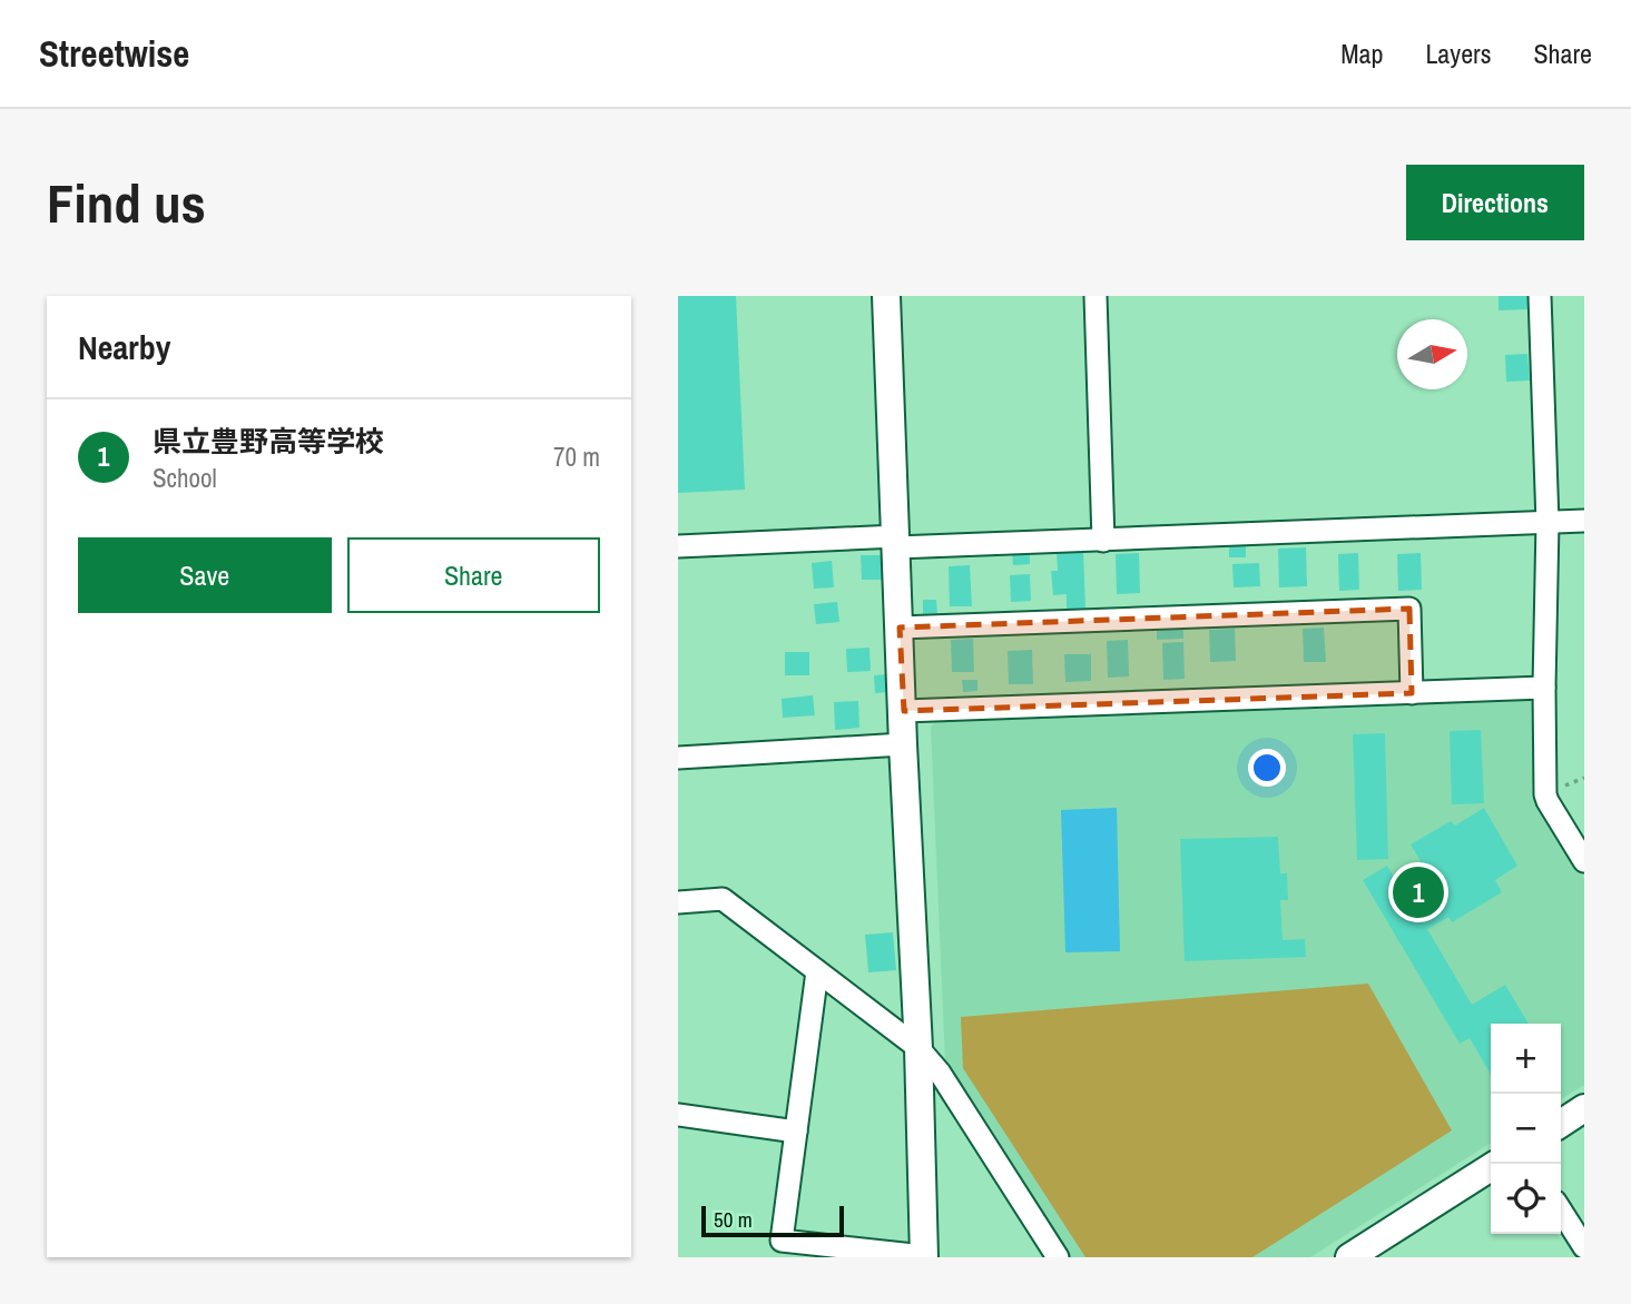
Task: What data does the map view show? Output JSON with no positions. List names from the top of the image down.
{
  "scale_bar": "50 m",
  "north": "right",
  "page": {
    "header": "Streetwise",
    "nav": ["Map", "Layers", "Share"],
    "buttons": [
      "Directions",
      ["Save", "Share"]
    ],
    "title": "Find us",
    "heading": "Nearby",
    "list": [
      {
        "mark": "1",
        "name": "県立豊野高等学校",
        "note": "School",
        "value": "70 m"
      }
    ],
    "pins": "1",
    "map_buttons": ["+", "−"],
    "scale": "50 m"
  }
}
